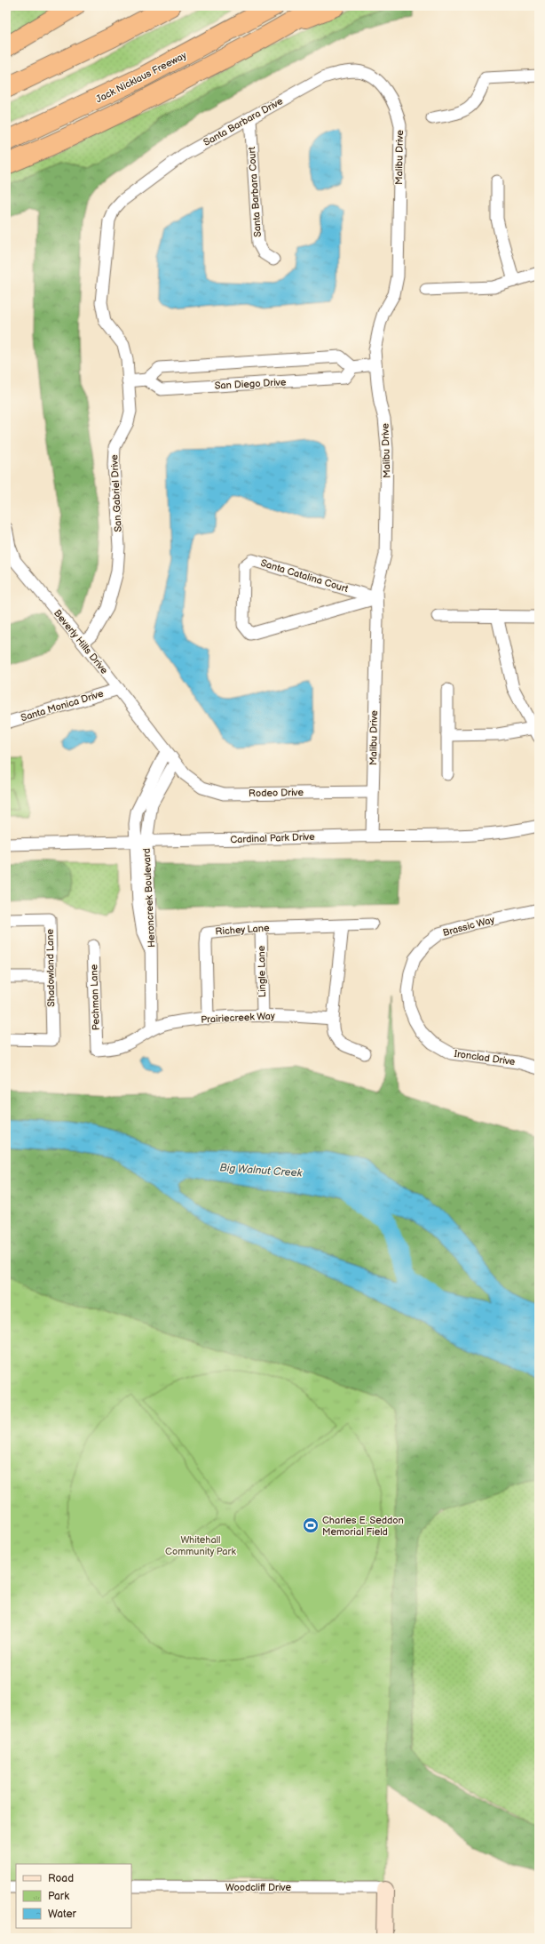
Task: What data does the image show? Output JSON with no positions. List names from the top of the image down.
{
  "streets": {
    "highway": ["Jack Nicklaus Freeway"],
    "street": [
      "Santa Barbara Drive",
      "Malibu Drive",
      "Santa Barbara Court",
      "San Diego Drive",
      "San Gabriel Drive",
      "Santa Catalina Court",
      "Beverly Hills Drive",
      "Santa Monica Drive",
      "Rodeo Drive",
      "Cardinal Park Drive",
      "Heroncreek Boulevard",
      "Brassic Way",
      "Richey Lane",
      "Shadowland Lane",
      "Lingle Lane",
      "Pechman Lane",
      "Prairiecreek Way",
      "Ironclad Drive",
      "Woodcliff Drive"
    ]
  },
  "crossings": [
    ["Santa Barbara Drive", "Malibu Drive"],
    ["Santa Barbara Drive", "Santa Barbara Court"],
    ["Santa Barbara Drive", "San Gabriel Drive"],
    ["Malibu Drive", "Santa Catalina Court"],
    ["Malibu Drive", "Rodeo Drive"],
    ["Malibu Drive", "Cardinal Park Drive"],
    ["San Gabriel Drive", "Beverly Hills Drive"],
    ["Beverly Hills Drive", "Santa Monica Drive"],
    ["Beverly Hills Drive", "Rodeo Drive"],
    ["Cardinal Park Drive", "Heroncreek Boulevard"],
    ["Heroncreek Boulevard", "Prairiecreek Way"],
    ["Brassic Way", "Ironclad Drive"],
    ["Richey Lane", "Lingle Lane"],
    ["Richey Lane", "Prairiecreek Way"],
    ["Lingle Lane", "Prairiecreek Way"],
    ["Pechman Lane", "Prairiecreek Way"]
  ],
  "water": ["Big Walnut Creek"],
  "parks": ["Whitehall Community Park"],
  "places": {
    "sports": ["Charles E. Seddon Memorial Field"]
  },
  "legend": ["Road", "Park", "Water"]
}
